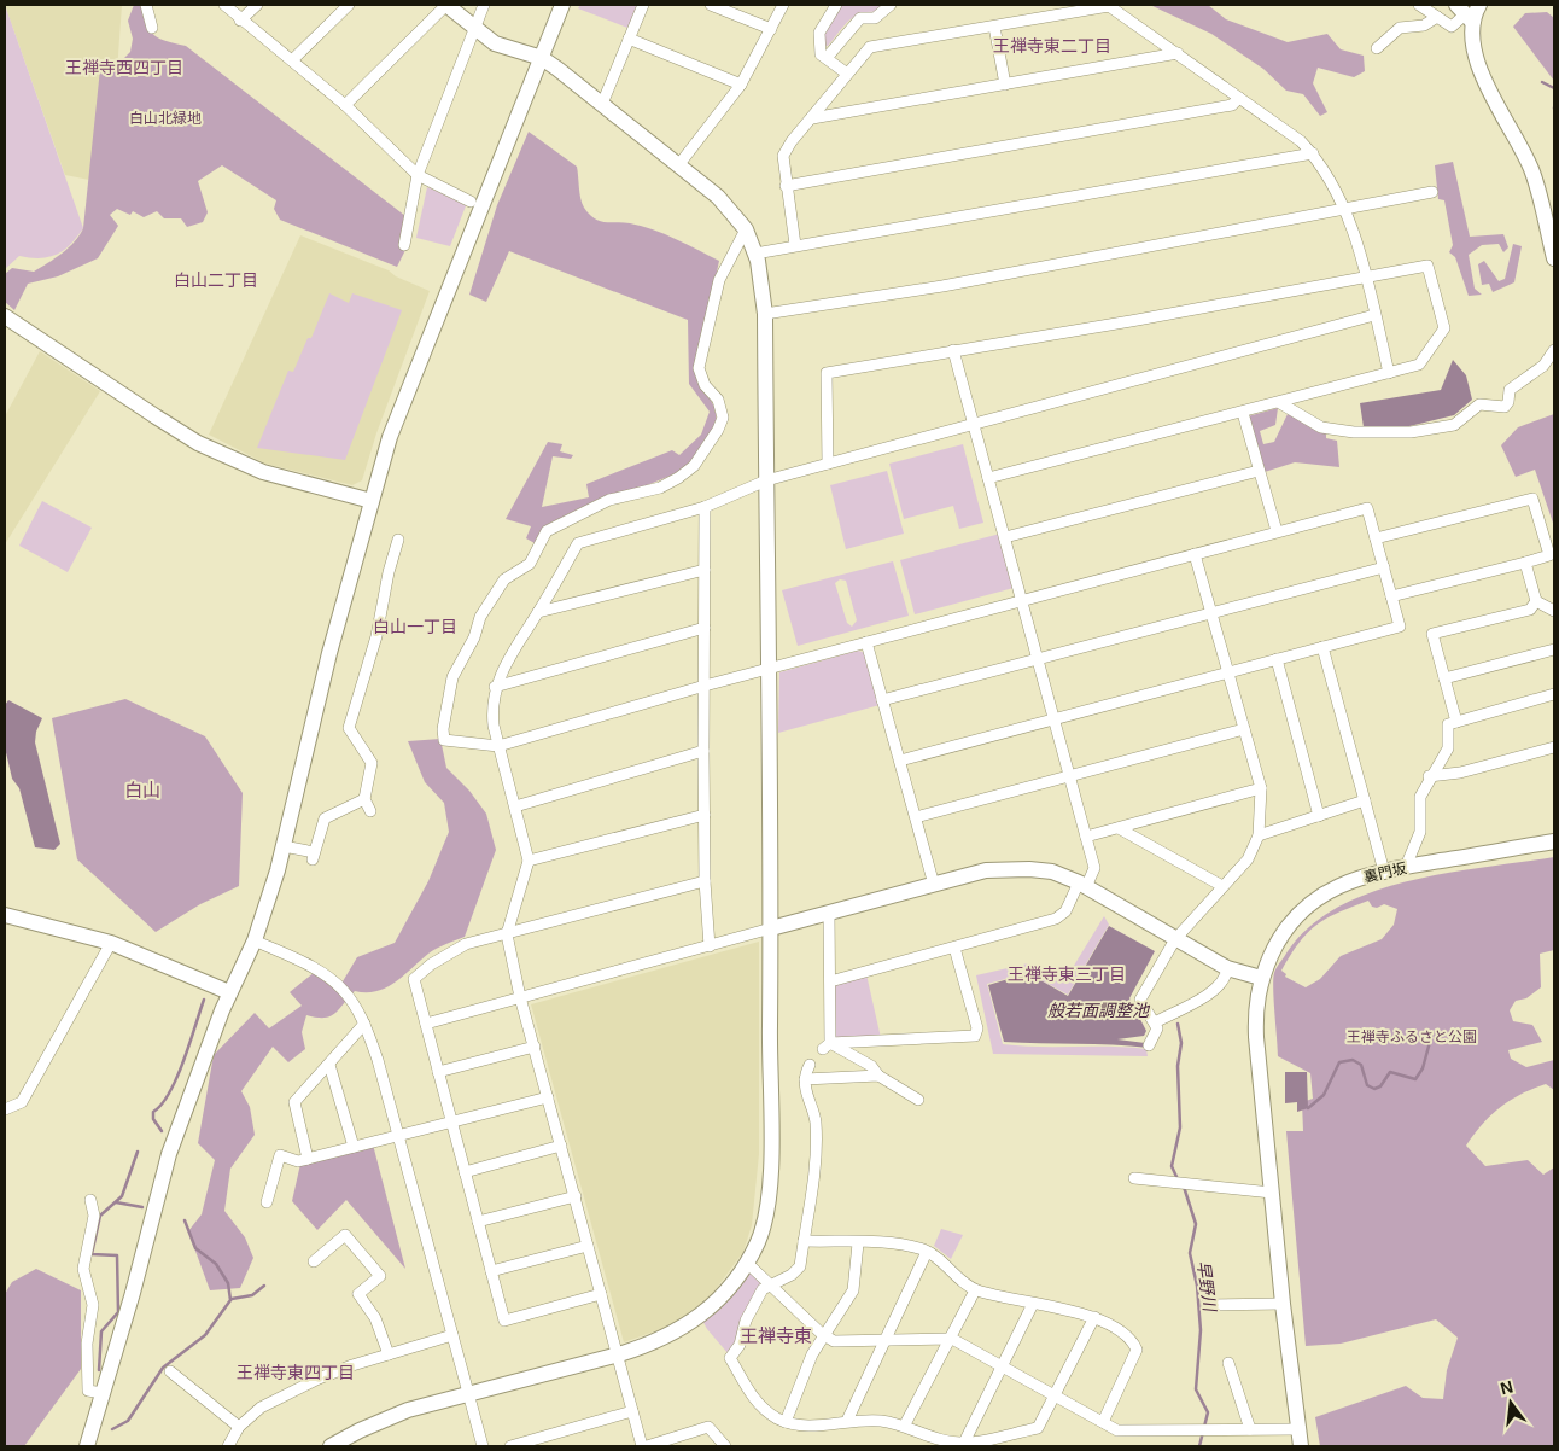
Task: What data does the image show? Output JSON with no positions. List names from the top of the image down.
{
  "streets": {
    "street": ["裏門坂"]
  },
  "districts": [
    "王禅寺東二丁目",
    "王禅寺西四丁目",
    "白山二丁目",
    "白山一丁目",
    "白山",
    "王禅寺東三丁目",
    "王禅寺東",
    "王禅寺東四丁目"
  ],
  "water": ["般若面調整池", "早野川"],
  "parks": ["白山北緑地", "王禅寺ふるさと公園"],
  "north": "top"
}
